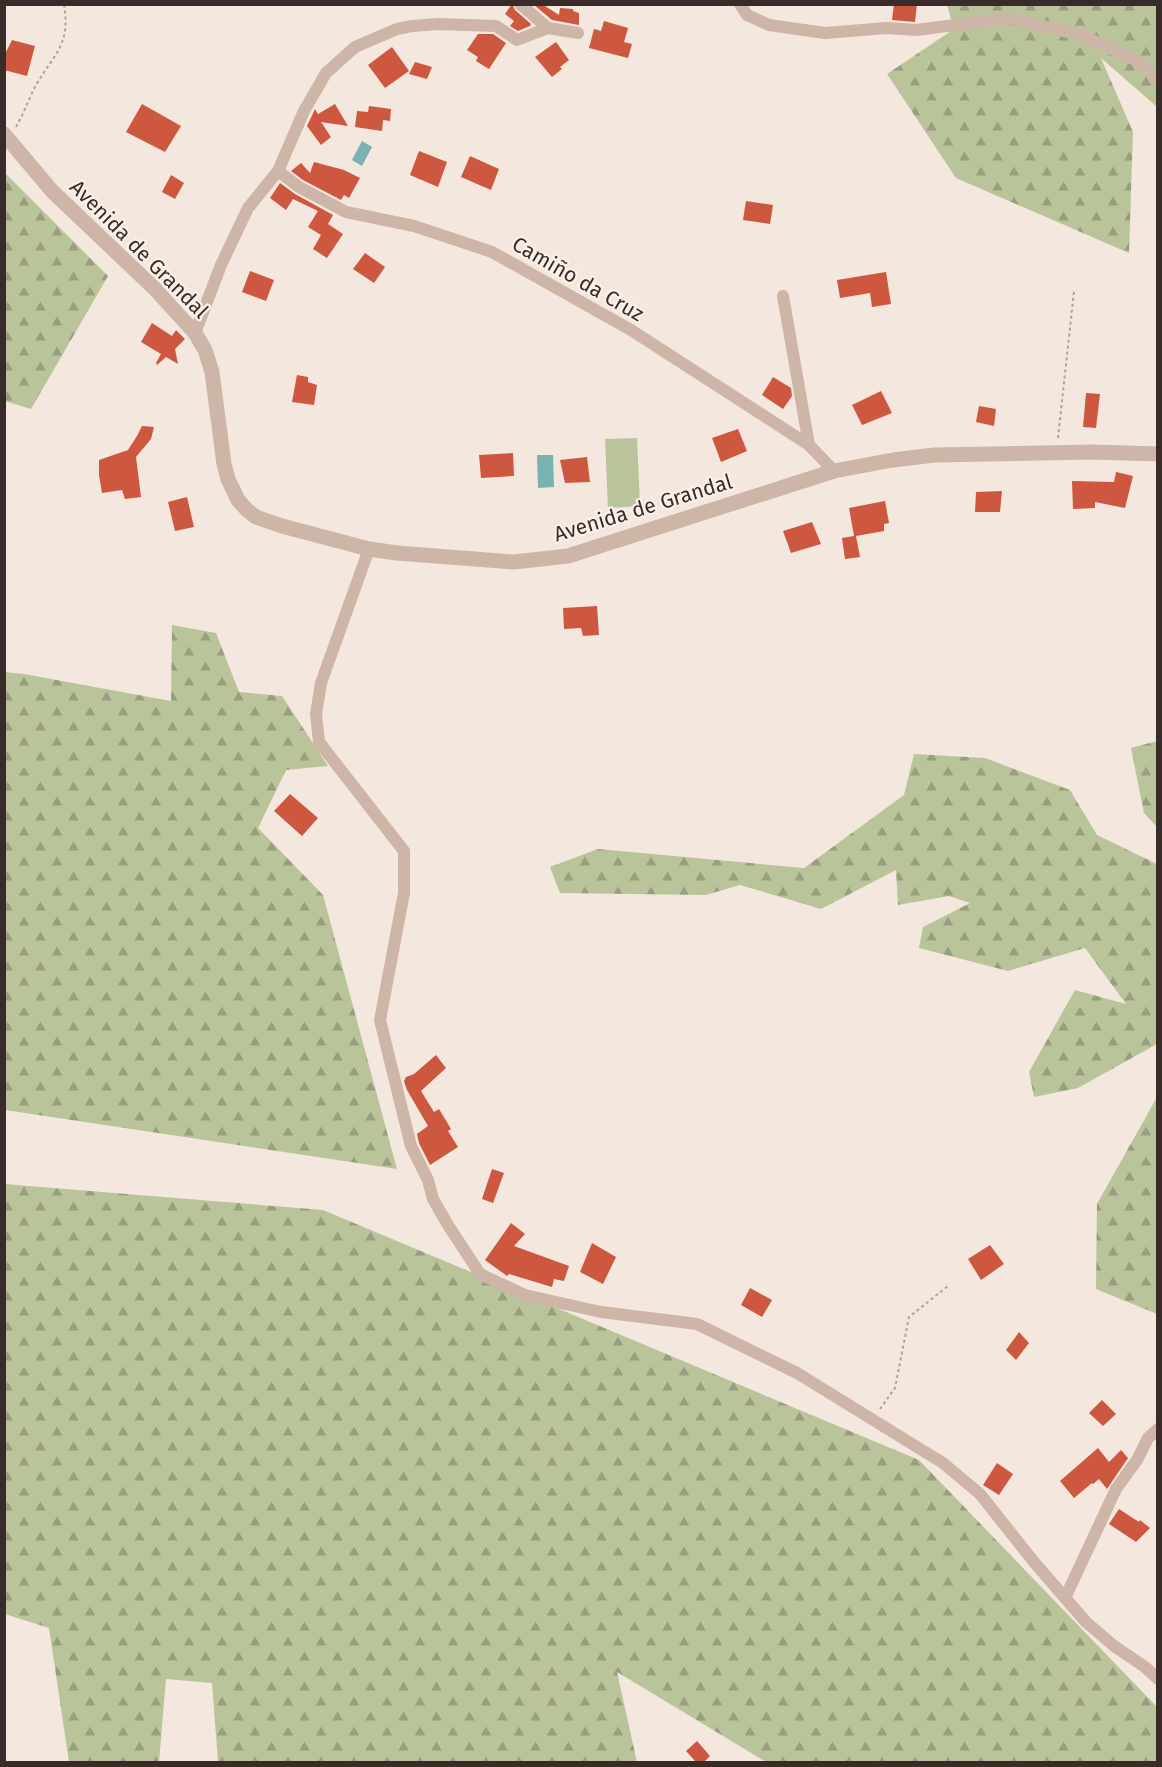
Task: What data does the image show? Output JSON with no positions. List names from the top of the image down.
{
  "streets": {
    "street": ["Avenida de Grandal", "Camiño da Cruz"]
  },
  "crossings": [
    ["Avenida de Grandal", "Camiño da Cruz"]
  ]
}
